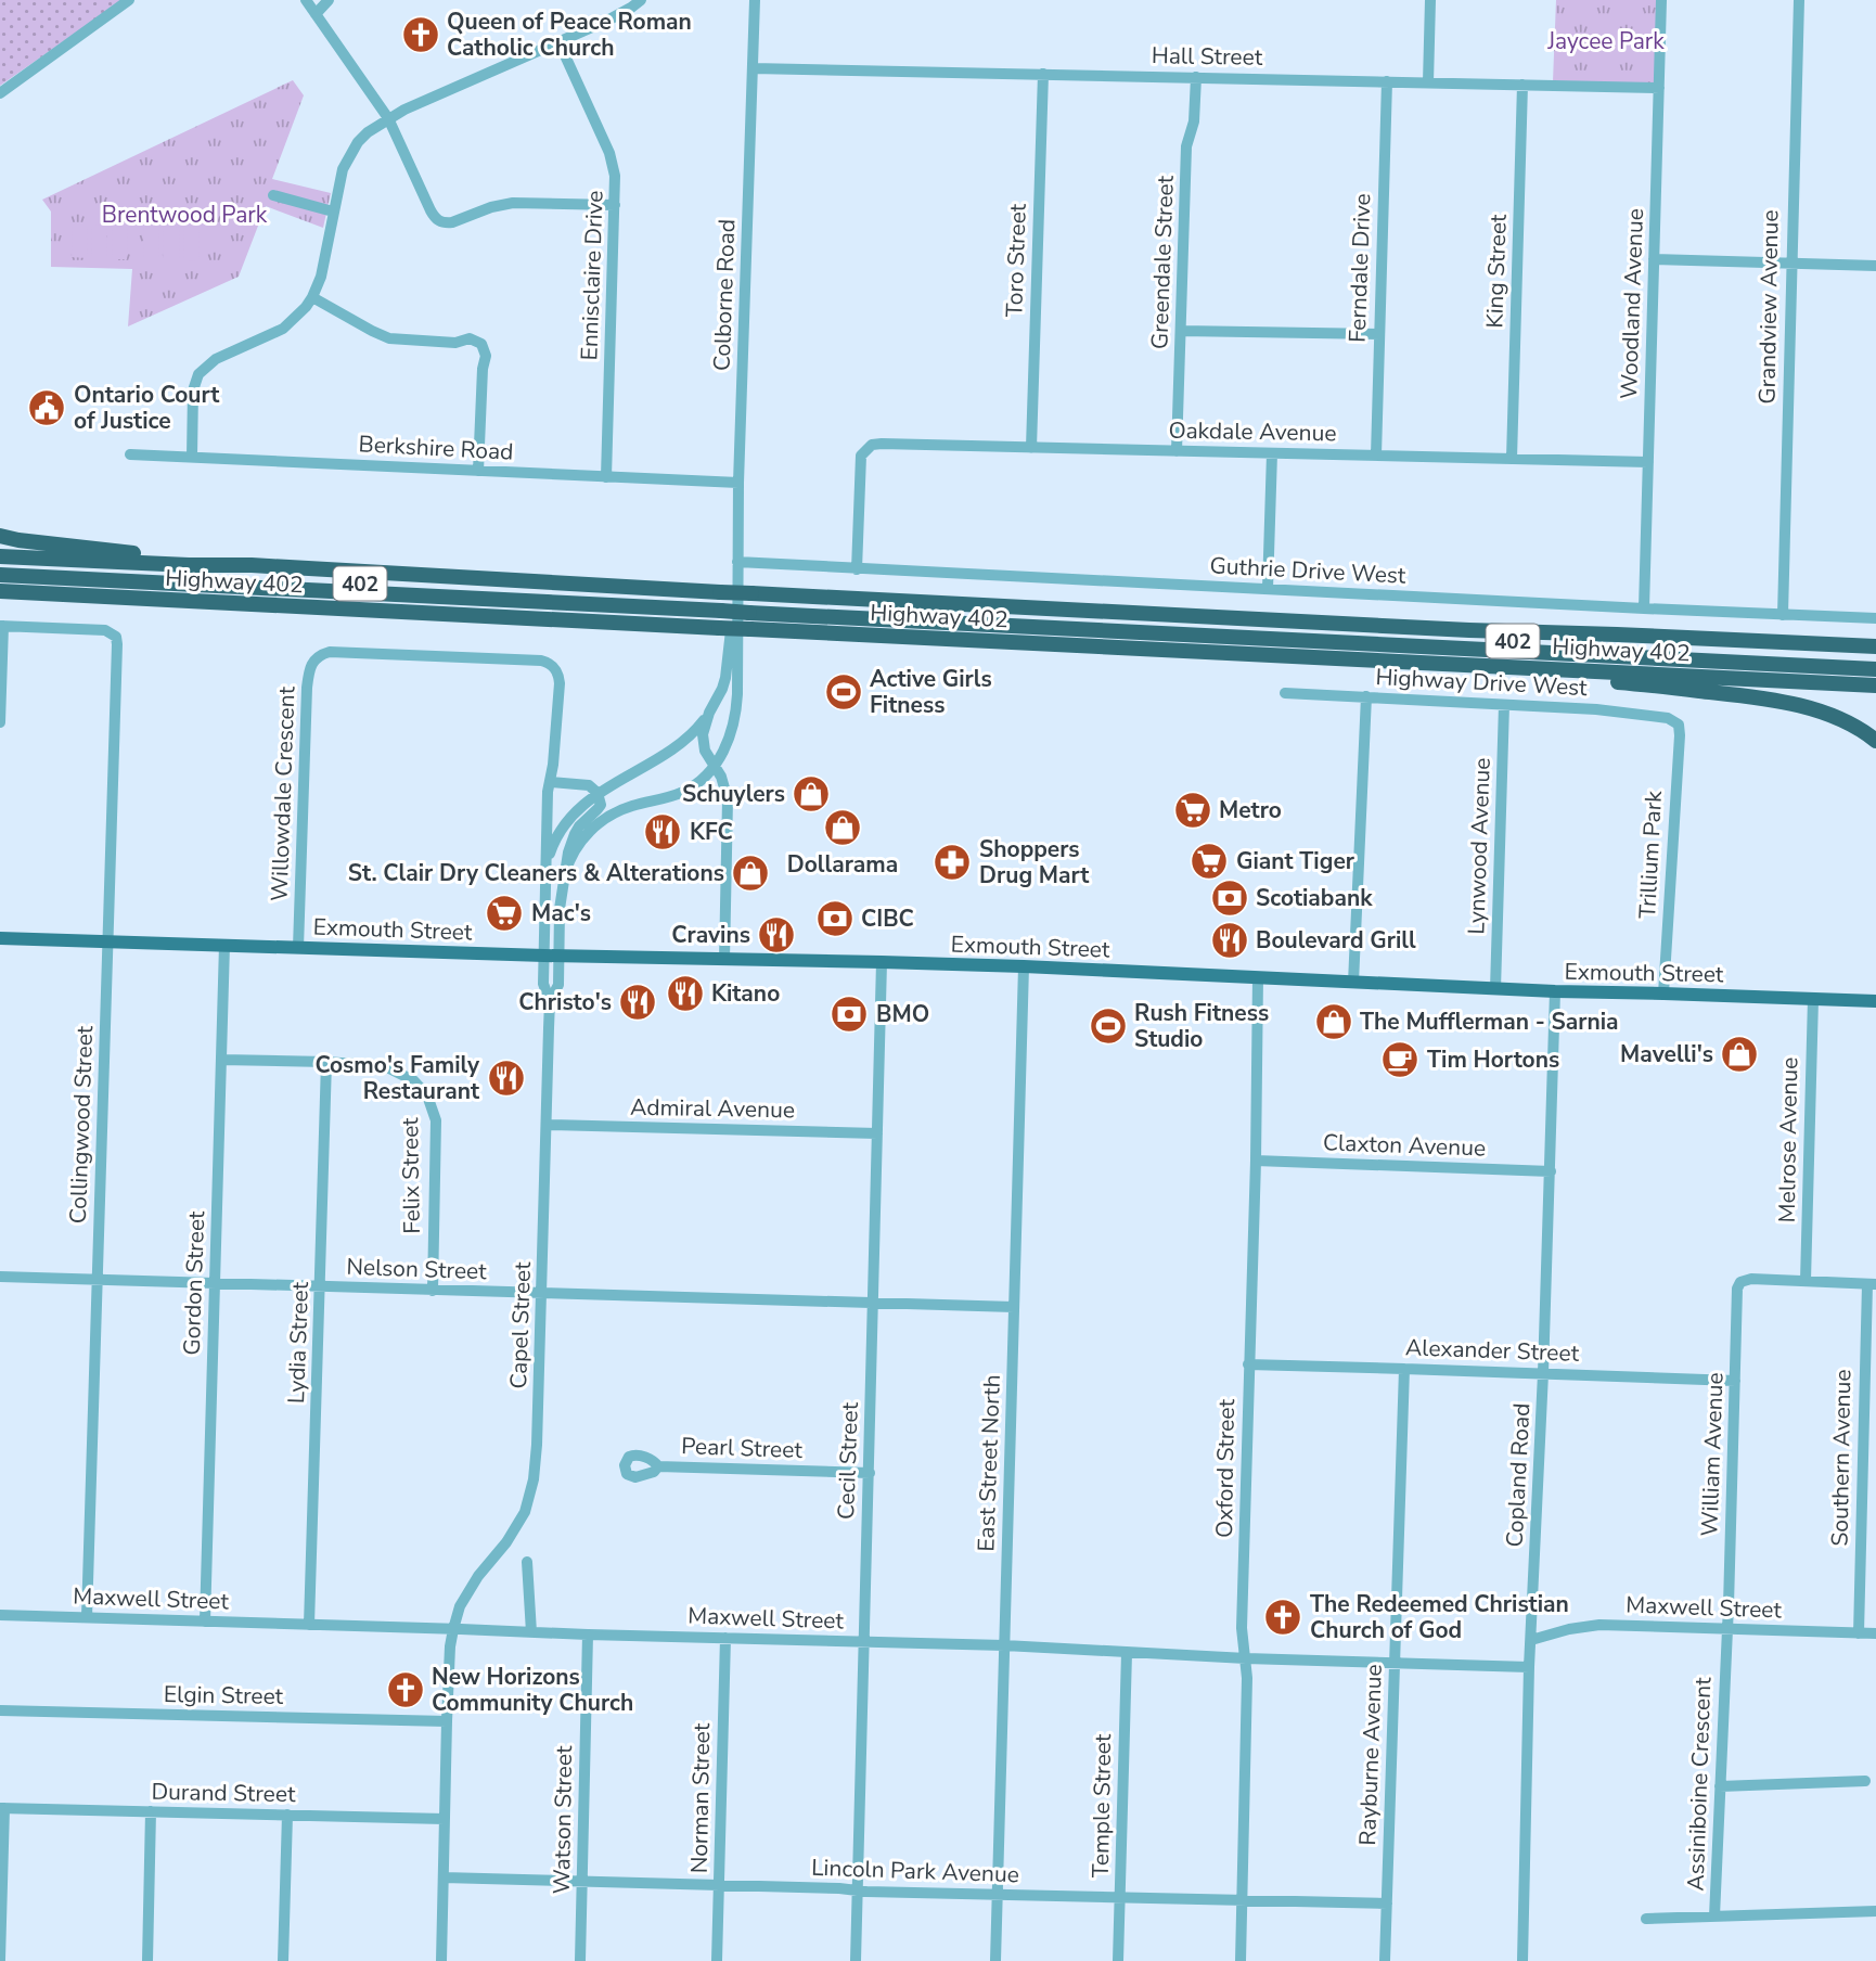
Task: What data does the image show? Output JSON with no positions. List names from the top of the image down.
{
  "streets": {
    "highway": ["Highway 402", "402"],
    "main road": ["Exmouth Street"],
    "street": [
      "Hall Street",
      "Toro Street",
      "Greendale Street",
      "Ferndale Drive",
      "King Street",
      "Ennisclaire Drive",
      "Colborne Road",
      "Woodland Avenue",
      "Grandview Avenue",
      "Oakdale Avenue",
      "Berkshire Road",
      "Guthrie Drive West",
      "Highway Drive West",
      "Willowdale Crescent",
      "Lynwood Avenue",
      "Trillium Park",
      "Admiral Avenue",
      "Collingwood Street",
      "Melrose Avenue",
      "Claxton Avenue",
      "Felix Street",
      "Nelson Street",
      "Gordon Street",
      "Capel Street",
      "Lydia Street",
      "Alexander Street",
      "Pearl Street",
      "William Avenue",
      "Southern Avenue",
      "Cecil Street",
      "East Street North",
      "Oxford Street",
      "Copland Road",
      "Maxwell Street",
      "Elgin Street",
      "Rayburne Avenue",
      "Assiniboine Crescent",
      "Durand Street",
      "Norman Street",
      "Temple Street",
      "Watson Street",
      "Lincoln Park Avenue"
    ]
  },
  "crossings": [
    ["Hall Street", "Toro Street"],
    ["Hall Street", "Greendale Street"],
    ["Hall Street", "Ferndale Drive"],
    ["Hall Street", "King Street"],
    ["Hall Street", "Colborne Road"],
    ["Hall Street", "Woodland Avenue"],
    ["Toro Street", "Oakdale Avenue"],
    ["Greendale Street", "Oakdale Avenue"],
    ["Ferndale Drive", "Oakdale Avenue"],
    ["King Street", "Oakdale Avenue"],
    ["Ennisclaire Drive", "Berkshire Road"],
    ["Colborne Road", "Berkshire Road"],
    ["Colborne Road", "Guthrie Drive West"],
    ["Colborne Road", "Highway 402"],
    ["Colborne Road", "Exmouth Street"],
    ["Colborne Road", "Capel Street"],
    ["Woodland Avenue", "Oakdale Avenue"],
    ["Woodland Avenue", "Guthrie Drive West"],
    ["Grandview Avenue", "Guthrie Drive West"],
    ["Oakdale Avenue", "Guthrie Drive West"],
    ["Highway Drive West", "Lynwood Avenue"],
    ["Highway Drive West", "Trillium Park"],
    ["Willowdale Crescent", "Exmouth Street"],
    ["Willowdale Crescent", "Capel Street"],
    ["Lynwood Avenue", "Exmouth Street"],
    ["Trillium Park", "Exmouth Street"],
    ["Exmouth Street", "Collingwood Street"],
    ["Exmouth Street", "Melrose Avenue"],
    ["Exmouth Street", "Gordon Street"],
    ["Exmouth Street", "Capel Street"],
    ["Exmouth Street", "Cecil Street"],
    ["Exmouth Street", "East Street North"],
    ["Exmouth Street", "Oxford Street"],
    ["Exmouth Street", "Copland Road"],
    ["Admiral Avenue", "Capel Street"],
    ["Admiral Avenue", "Cecil Street"],
    ["Collingwood Street", "Nelson Street"],
    ["Collingwood Street", "Maxwell Street"],
    ["Melrose Avenue", "William Avenue"],
    ["Claxton Avenue", "Oxford Street"],
    ["Claxton Avenue", "Copland Road"],
    ["Felix Street", "Nelson Street"],
    ["Felix Street", "Gordon Street"],
    ["Felix Street", "Lydia Street"],
    ["Nelson Street", "Gordon Street"],
    ["Nelson Street", "Capel Street"],
    ["Nelson Street", "Lydia Street"],
    ["Nelson Street", "Cecil Street"],
    ["Nelson Street", "East Street North"],
    ["Gordon Street", "Maxwell Street"],
    ["Capel Street", "Maxwell Street"],
    ["Capel Street", "Elgin Street"],
    ["Capel Street", "Durand Street"],
    ["Capel Street", "Lincoln Park Avenue"],
    ["Lydia Street", "Maxwell Street"],
    ["Alexander Street", "William Avenue"],
    ["Alexander Street", "Oxford Street"],
    ["Alexander Street", "Copland Road"],
    ["Alexander Street", "Rayburne Avenue"],
    ["Pearl Street", "Cecil Street"],
    ["William Avenue", "Maxwell Street"],
    ["William Avenue", "Assiniboine Crescent"],
    ["Southern Avenue", "Maxwell Street"],
    ["Cecil Street", "Maxwell Street"],
    ["Cecil Street", "Lincoln Park Avenue"],
    ["East Street North", "Maxwell Street"],
    ["East Street North", "Lincoln Park Avenue"],
    ["Oxford Street", "Maxwell Street"],
    ["Oxford Street", "Lincoln Park Avenue"],
    ["Copland Road", "Maxwell Street"],
    ["Maxwell Street", "Rayburne Avenue"],
    ["Maxwell Street", "Assiniboine Crescent"],
    ["Maxwell Street", "Norman Street"],
    ["Maxwell Street", "Temple Street"],
    ["Maxwell Street", "Watson Street"],
    ["Rayburne Avenue", "Lincoln Park Avenue"],
    ["Norman Street", "Lincoln Park Avenue"],
    ["Temple Street", "Lincoln Park Avenue"],
    ["Watson Street", "Lincoln Park Avenue"]
  ],
  "parks": ["Jaycee Park", "Brentwood Park"],
  "places": {
    "church": ["Queen of Peace Roman Catholic Church", "The Redeemed Christian Church of God", "New Horizons Community Church"],
    "public building": ["Ontario Court of Justice"],
    "sports": ["Active Girls Fitness", "Rush Fitness Studio"],
    "shop": [
      "Schuylers",
      "Dollarama",
      "St. Clair Dry Cleaners & Alterations",
      "The Mufflerman - Sarnia",
      "Mavelli's"
    ],
    "supermarket": ["Metro", "Giant Tiger", "Mac's"],
    "restaurant": [
      "KFC",
      "Cravins",
      "Boulevard Grill",
      "Kitano",
      "Christo's",
      "Cosmo's Family Restaurant"
    ],
    "pharmacy": ["Shoppers Drug Mart"],
    "bank": ["Scotiabank", "CIBC", "BMO"],
    "cafe": ["Tim Hortons"]
  }
}
